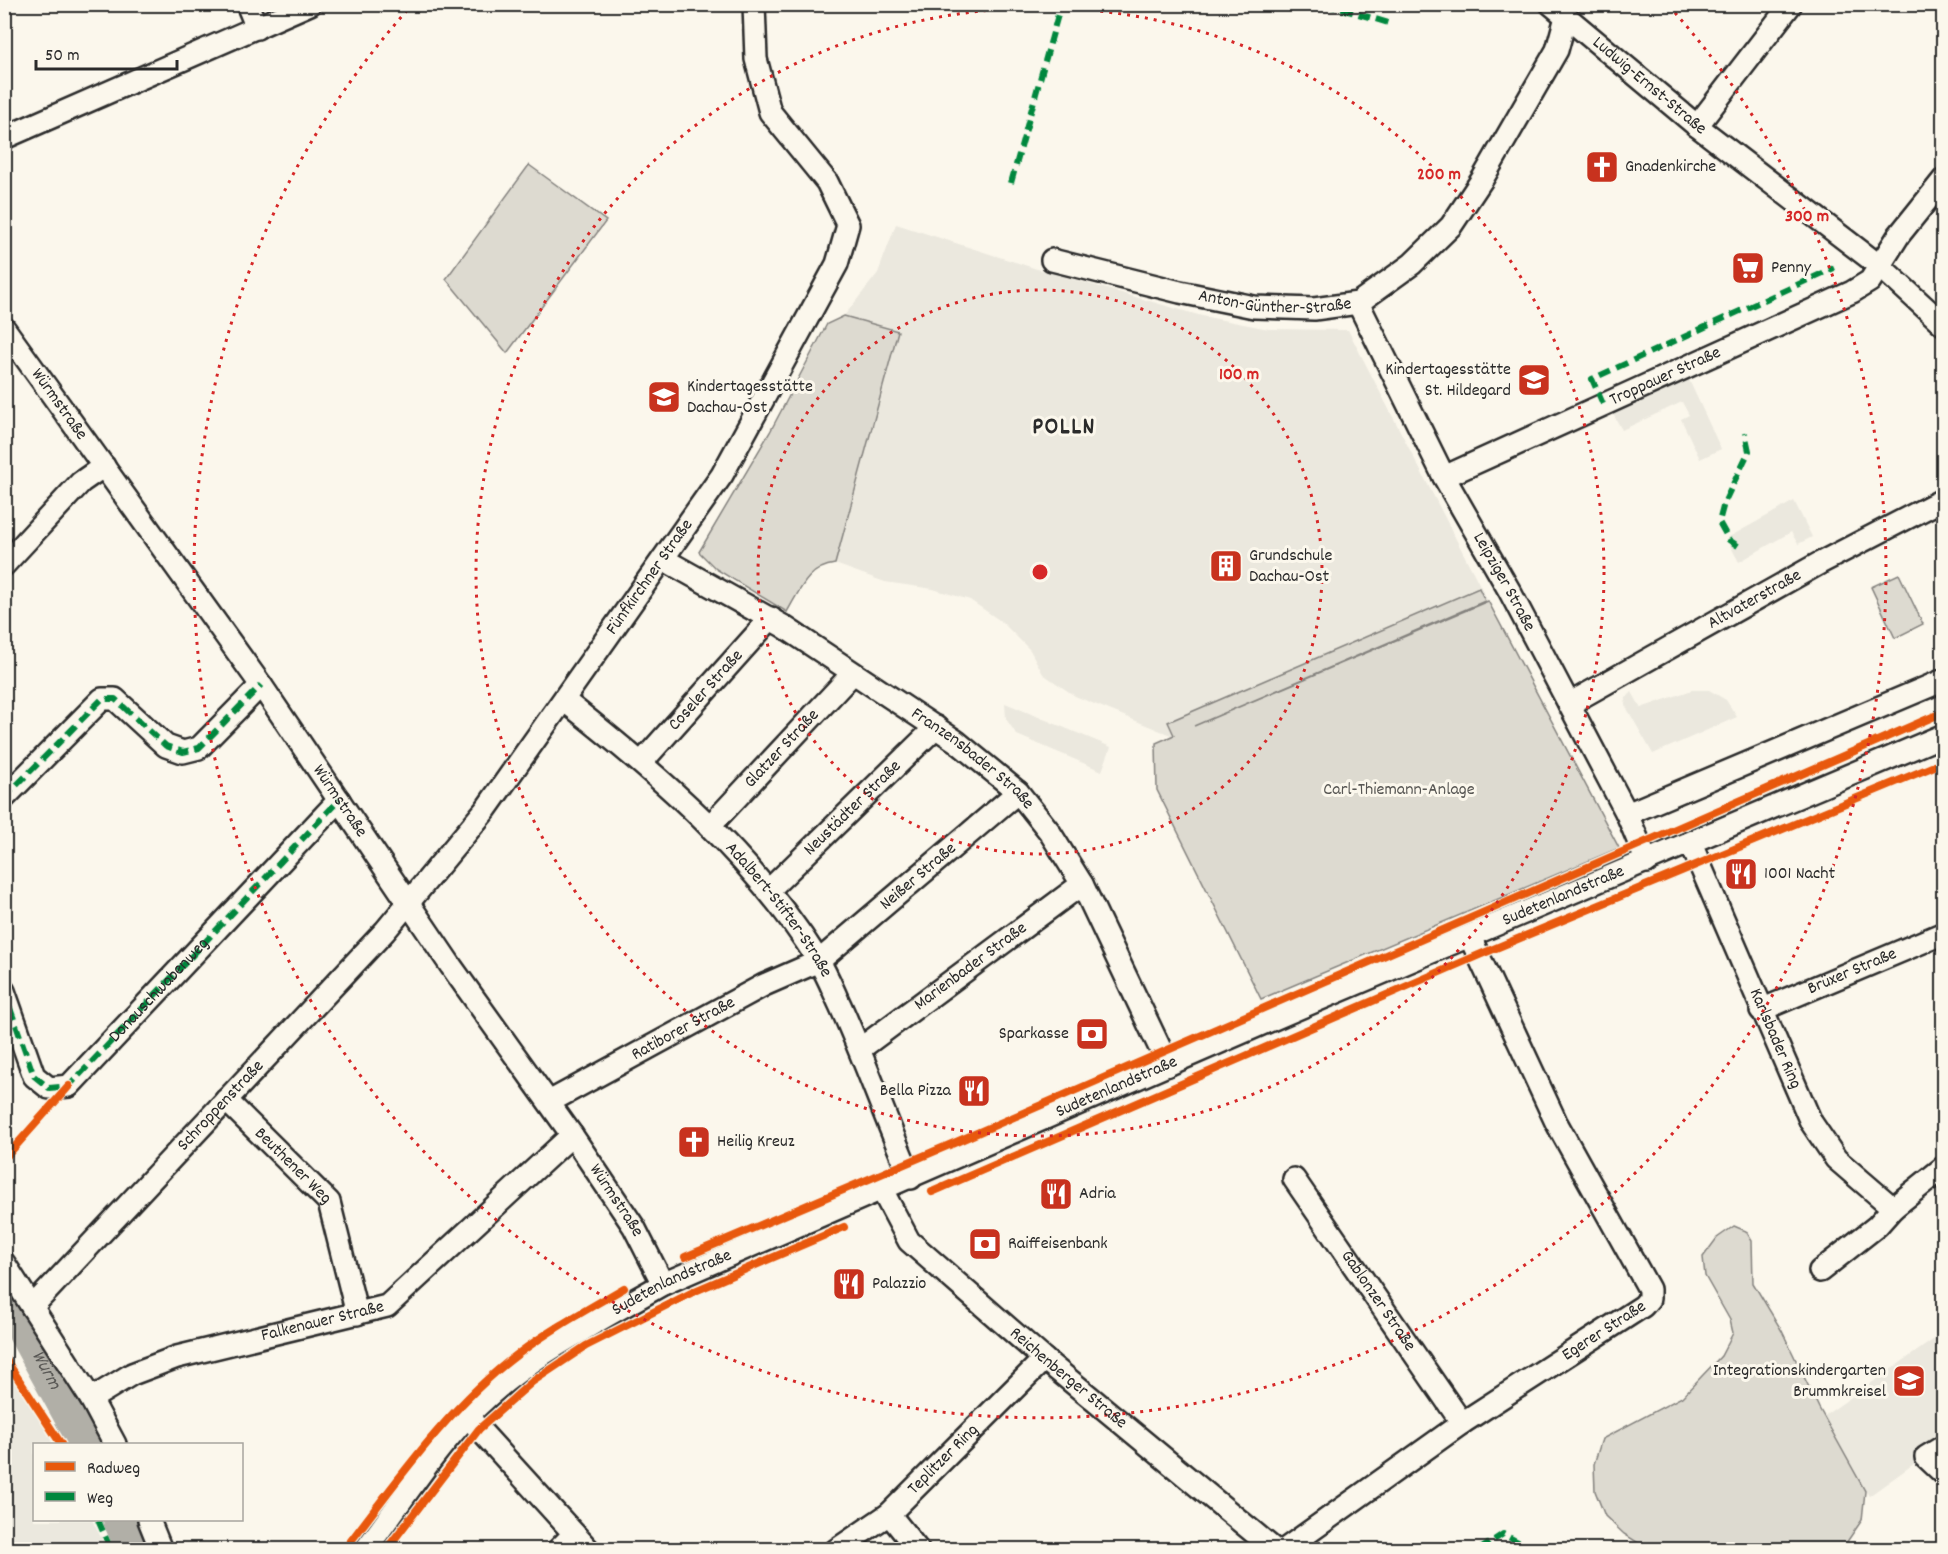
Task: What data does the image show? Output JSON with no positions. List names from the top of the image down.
{
  "streets": {
    "street": [
      "Ludwig-Ernst-Straße",
      "Anton-Günther-Straße",
      "Troppauer Straße",
      "Würmstraße",
      "Fünfkirchner Straße",
      "Leipziger Straße",
      "Altvaterstraße",
      "Coseler Straße",
      "Glatzer Straße",
      "Franzensbader Straße",
      "Neustädter Straße",
      "Neißer Straße",
      "Sudetenlandstraße",
      "Adalbert-Stifter-Straße",
      "Marienbader Straße",
      "Brüxer Straße",
      "Donauschwabenweg",
      "Ratiborer Straße",
      "Karlsbader Ring",
      "Schroppenstraße",
      "Beuthener Weg",
      "Gablonzer Straße",
      "Falkenauer Straße",
      "Egerer Straße",
      "Reichenberger Straße",
      "Teplitzer Ring"
    ]
  },
  "crossings": [
    ["Ludwig-Ernst-Straße", "Anton-Günther-Straße"],
    ["Ludwig-Ernst-Straße", "Troppauer Straße"],
    ["Anton-Günther-Straße", "Leipziger Straße"],
    ["Troppauer Straße", "Leipziger Straße"],
    ["Würmstraße", "Fünfkirchner Straße"],
    ["Würmstraße", "Sudetenlandstraße"],
    ["Würmstraße", "Donauschwabenweg"],
    ["Würmstraße", "Ratiborer Straße"],
    ["Würmstraße", "Schroppenstraße"],
    ["Würmstraße", "Falkenauer Straße"],
    ["Fünfkirchner Straße", "Franzensbader Straße"],
    ["Fünfkirchner Straße", "Adalbert-Stifter-Straße"],
    ["Fünfkirchner Straße", "Schroppenstraße"],
    ["Leipziger Straße", "Altvaterstraße"],
    ["Leipziger Straße", "Sudetenlandstraße"],
    ["Coseler Straße", "Franzensbader Straße"],
    ["Coseler Straße", "Adalbert-Stifter-Straße"],
    ["Glatzer Straße", "Franzensbader Straße"],
    ["Glatzer Straße", "Adalbert-Stifter-Straße"],
    ["Franzensbader Straße", "Neustädter Straße"],
    ["Franzensbader Straße", "Neißer Straße"],
    ["Franzensbader Straße", "Sudetenlandstraße"],
    ["Franzensbader Straße", "Marienbader Straße"],
    ["Neustädter Straße", "Adalbert-Stifter-Straße"],
    ["Neißer Straße", "Adalbert-Stifter-Straße"],
    ["Neißer Straße", "Ratiborer Straße"],
    ["Sudetenlandstraße", "Adalbert-Stifter-Straße"],
    ["Sudetenlandstraße", "Karlsbader Ring"],
    ["Sudetenlandstraße", "Egerer Straße"],
    ["Sudetenlandstraße", "Reichenberger Straße"],
    ["Adalbert-Stifter-Straße", "Marienbader Straße"],
    ["Adalbert-Stifter-Straße", "Ratiborer Straße"],
    ["Brüxer Straße", "Karlsbader Ring"],
    ["Schroppenstraße", "Beuthener Weg"],
    ["Beuthener Weg", "Falkenauer Straße"],
    ["Gablonzer Straße", "Egerer Straße"],
    ["Reichenberger Straße", "Teplitzer Ring"]
  ],
  "districts": ["POLLN"],
  "water": ["Würm"],
  "parks": ["Carl-Thiemann-Anlage"],
  "places": {
    "church": ["Gnadenkirche", "Heilig Kreuz"],
    "supermarket": ["Penny"],
    "school or university": ["Kindertagesstätte St. Hildegard", "Kindertagesstätte Dachau-Ost", "Integrationskindergarten Brummkreisel"],
    "building": ["Grundschule Dachau-Ost"],
    "restaurant": [
      "1001 Nacht",
      "Bella Pizza",
      "Adria",
      "Palazzio"
    ],
    "bank": ["Sparkasse", "Raiffeisenbank"]
  },
  "legend": ["Radweg", "Weg"],
  "scale_bar": "50 m",
  "rings": ["200 m", "300 m", "100 m"]
}
